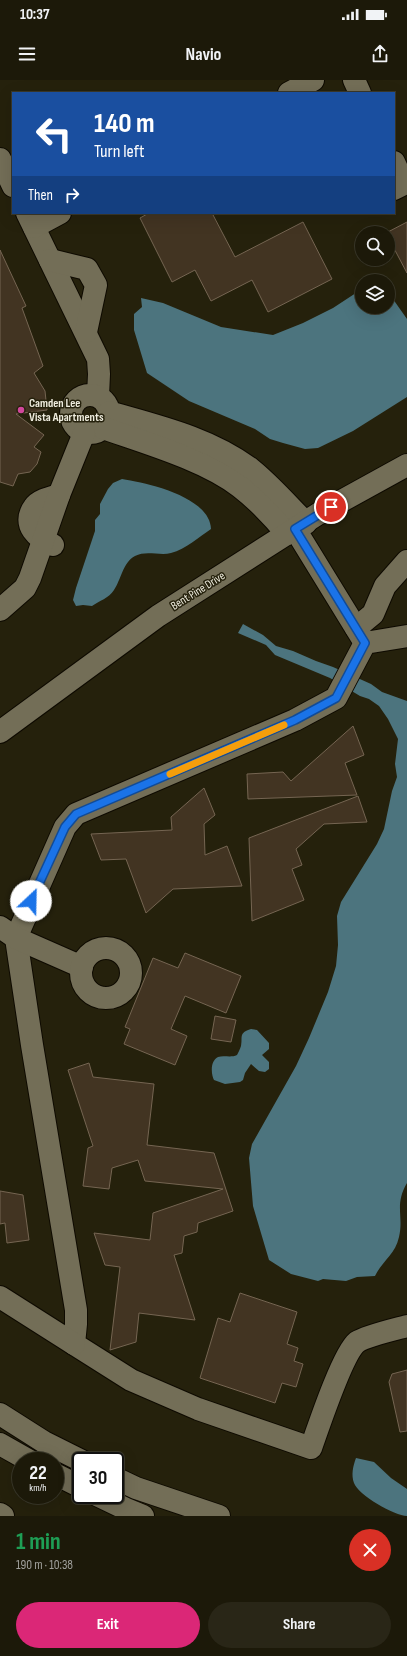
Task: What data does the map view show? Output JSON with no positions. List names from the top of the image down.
{
  "streets": {
    "street": ["Bent Pine Drive"]
  },
  "places": ["Camden Lee Vista Apartments"],
  "page": {
    "status": "10:37",
    "header": "Navio",
    "turn": ["140 m", "Turn left"],
    "then": "Then",
    "speed": "22 km/h",
    "limit": "30",
    "heading": ["1 min", "190 m · 10:38"],
    "buttons": ["Exit", "Share"]
  }
}
